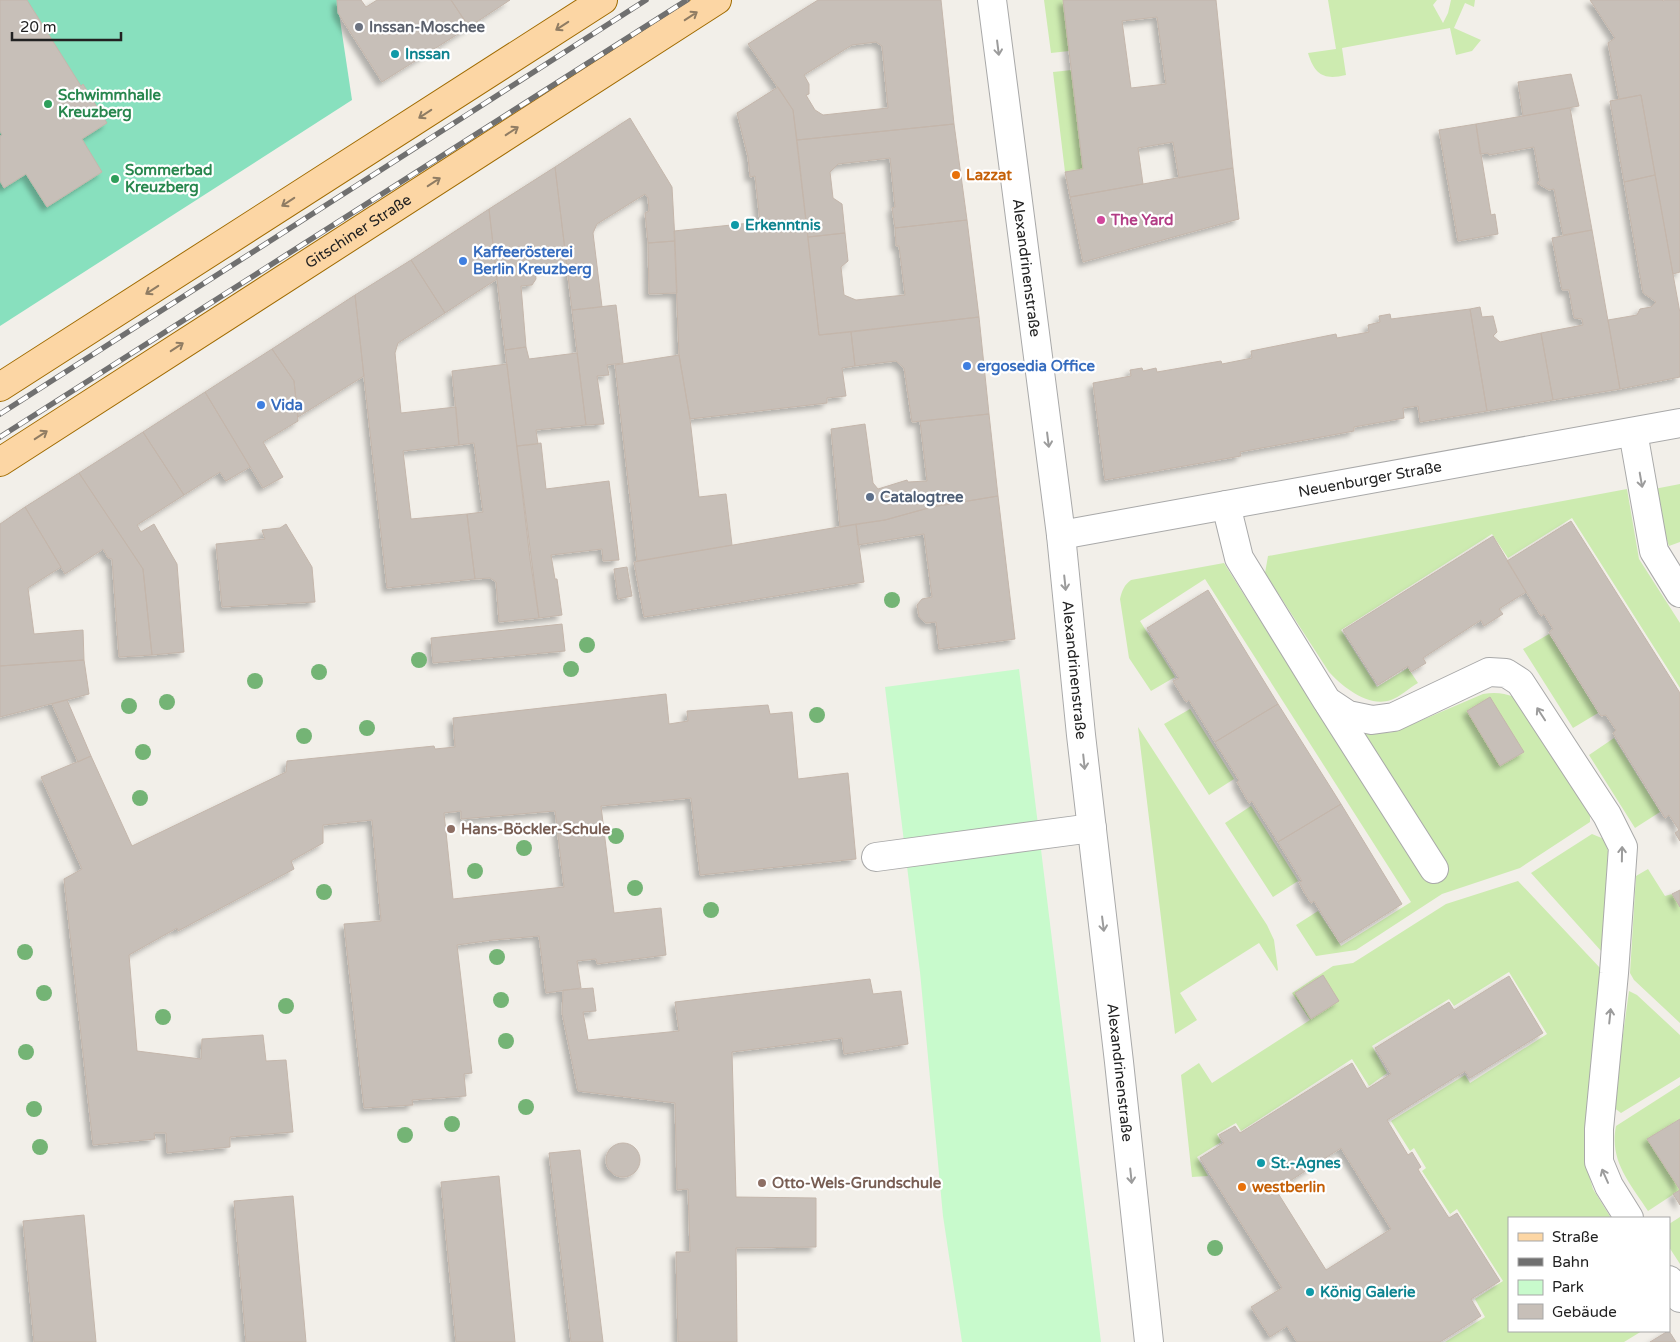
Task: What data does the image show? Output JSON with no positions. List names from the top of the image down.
{
  "streets": {
    "main road": ["Gitschiner Straße"],
    "street": ["Alexandrinenstraße", "Neuenburger Straße"]
  },
  "crossings": [
    ["Alexandrinenstraße", "Neuenburger Straße"]
  ],
  "one_way": ["Alexandrinenstraße"],
  "places": [
    "Inssan-Moschee",
    "Inssan",
    "Schwimmhalle Kreuzberg",
    "Lazzat",
    "Sommerbad Kreuzberg",
    "The Yard",
    "Erkenntnis",
    "Kaffeerösterei Berlin Kreuzberg",
    "ergosedia Office",
    "Vida",
    "Catalogtree",
    "Hans-Böckler-Schule",
    "St.-Agnes",
    "Otto-Wels-Grundschule",
    "westberlin",
    "König Galerie"
  ],
  "legend": [
    "Straße",
    "Bahn",
    "Park",
    "Gebäude"
  ],
  "scale_bar": "20 m"
}
